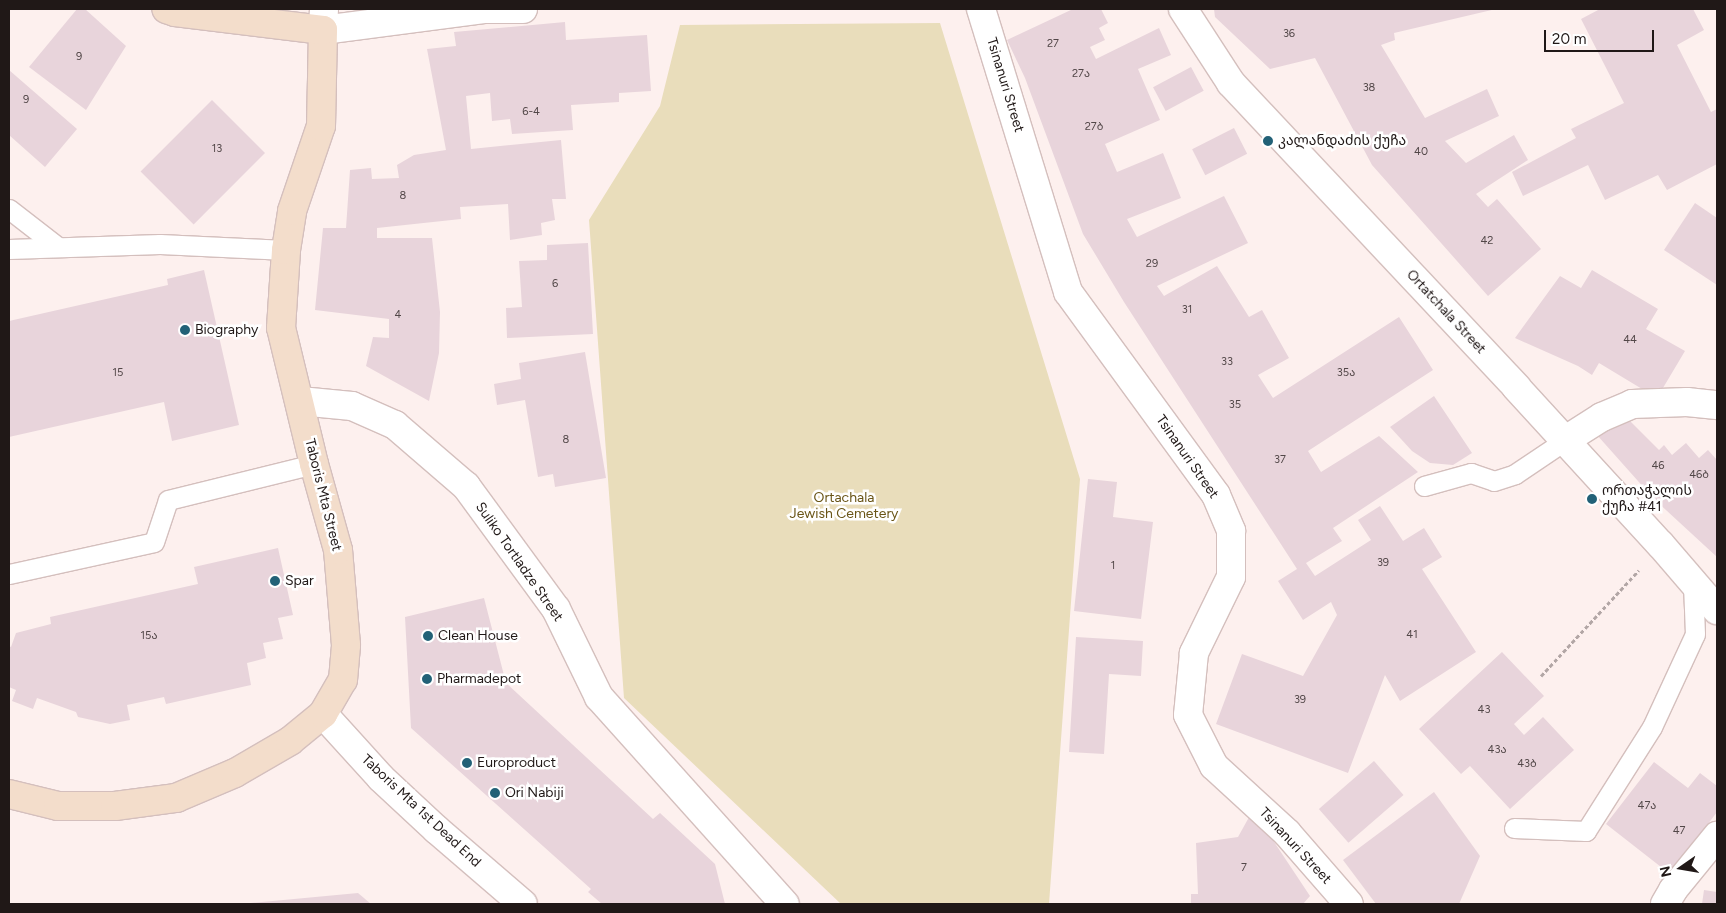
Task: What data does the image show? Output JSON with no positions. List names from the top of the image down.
{
  "streets": {
    "main road": ["Taboris Mta Street"],
    "street": [
      "Tsinanuri Street",
      "Ortatchala Street",
      "Suliko Tortladze Street",
      "Taboris Mta 1st Dead End"
    ]
  },
  "crossings": [
    ["Taboris Mta Street", "Suliko Tortladze Street"],
    ["Taboris Mta Street", "Taboris Mta 1st Dead End"]
  ],
  "parks": ["Ortachala Jewish Cemetery"],
  "places": [
    "კალანდაძის ქუჩა",
    "Biography",
    "ორთაჭალის ქუჩა #41",
    "Spar",
    "Clean House",
    "Pharmadepot",
    "Europroduct",
    "Ori Nabiji"
  ],
  "house_numbers": [
    "36",
    "27",
    "9",
    "27ა",
    "38",
    "9",
    "6-4",
    "27ბ",
    "13",
    "40",
    "8",
    "42",
    "29",
    "6",
    "31",
    "4",
    "44",
    "33",
    "15",
    "35ა",
    "35",
    "8",
    "37",
    "46",
    "46ბ",
    "39",
    "1",
    "41",
    "15ა",
    "39",
    "43",
    "43ა",
    "43ბ",
    "47ა",
    "47",
    "7"
  ],
  "scale_bar": "20 m",
  "north": "left"
}
